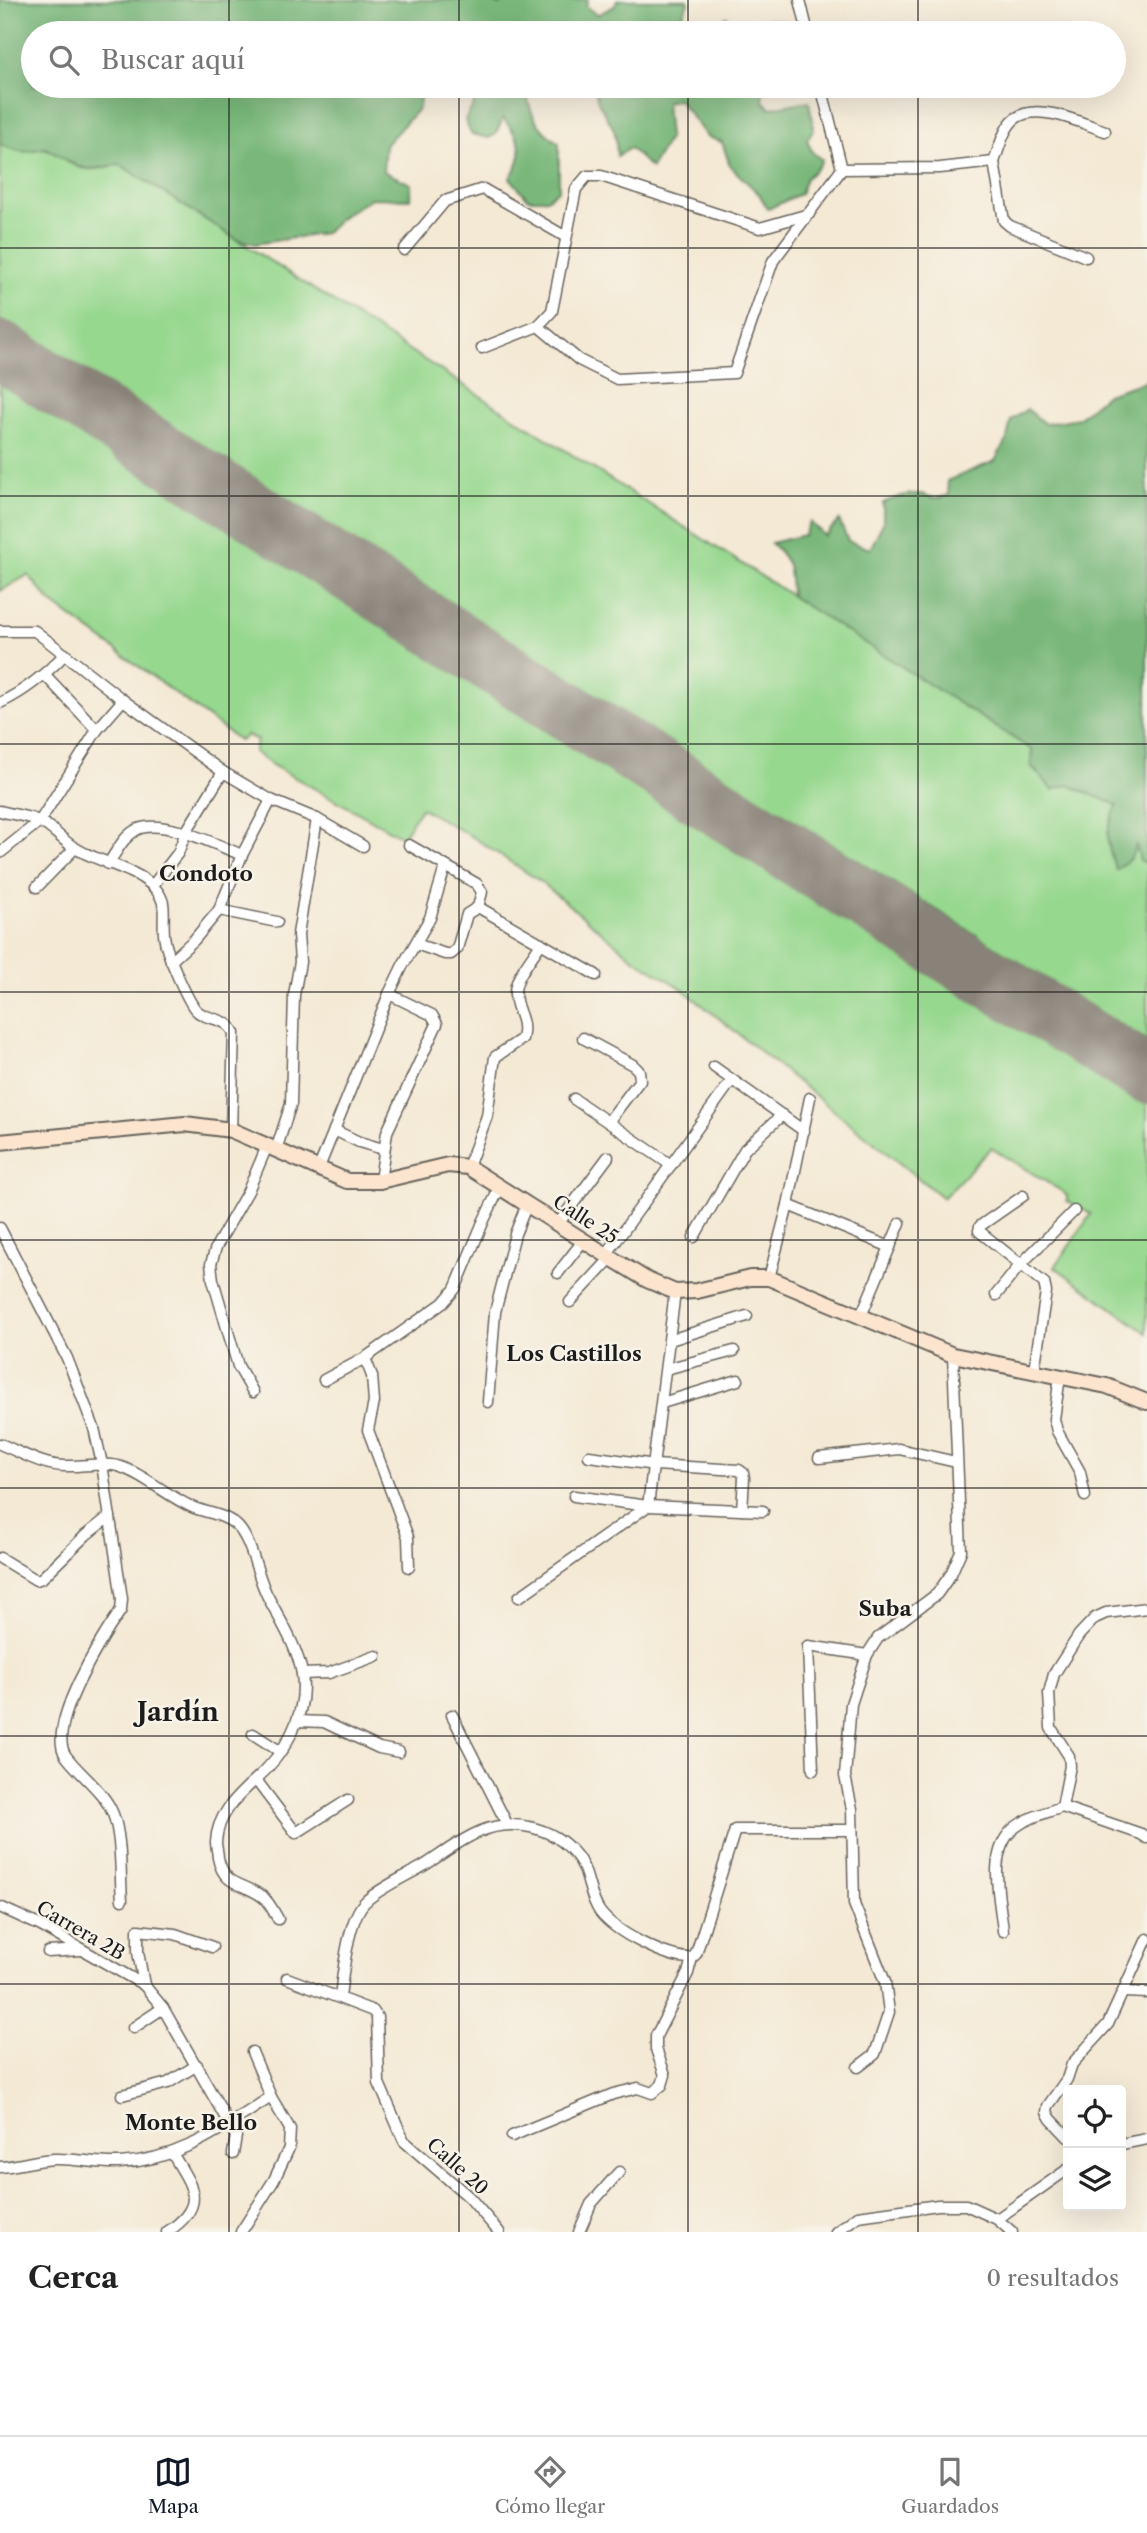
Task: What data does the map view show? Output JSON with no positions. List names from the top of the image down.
{
  "streets": {
    "street": ["Calle 25", "Carrera 2B", "Calle 20"]
  },
  "districts": [
    "Condoto",
    "Los Castillos",
    "Suba",
    "Jardín",
    "Monte Bello"
  ],
  "page": {
    "search": "Buscar aquí",
    "heading": ["Cerca", "0 resultados"],
    "nav": ["Mapa", "Cómo llegar", "Guardados"]
  }
}
